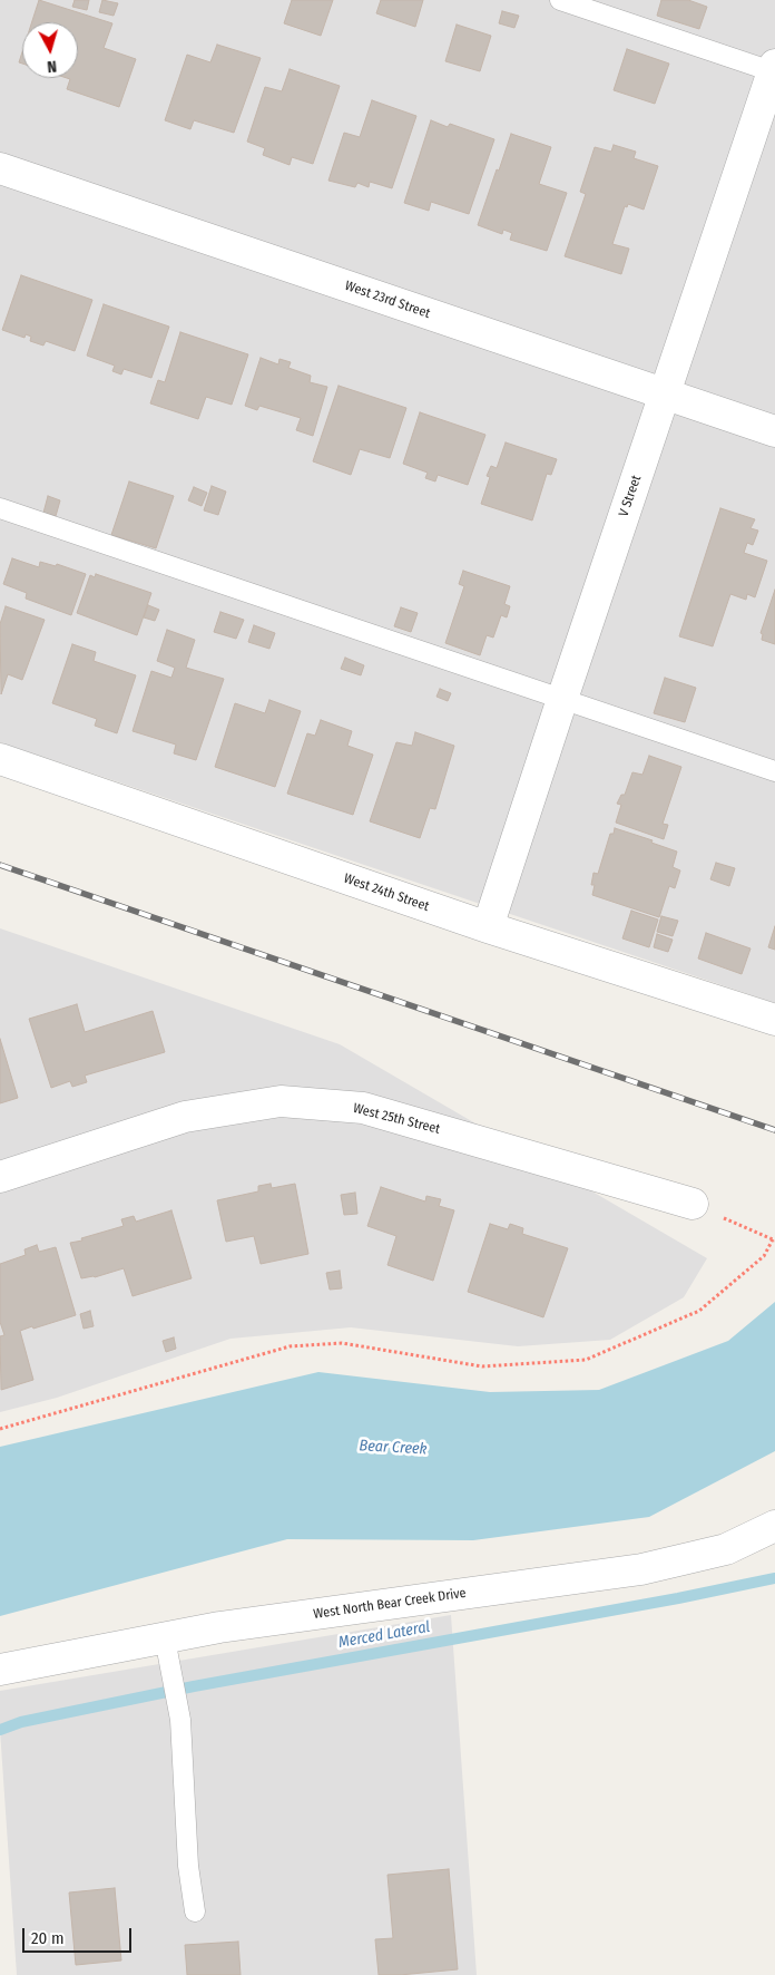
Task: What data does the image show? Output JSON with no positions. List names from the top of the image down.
{
  "streets": {
    "street": [
      "West 23rd Street",
      "V Street",
      "West 24th Street",
      "West 25th Street",
      "West North Bear Creek Drive"
    ]
  },
  "crossings": [
    ["West 23rd Street", "V Street"],
    ["V Street", "West 24th Street"]
  ],
  "water": ["Bear Creek", "Merced Lateral"],
  "scale_bar": "20 m",
  "north": "bottom"
}
